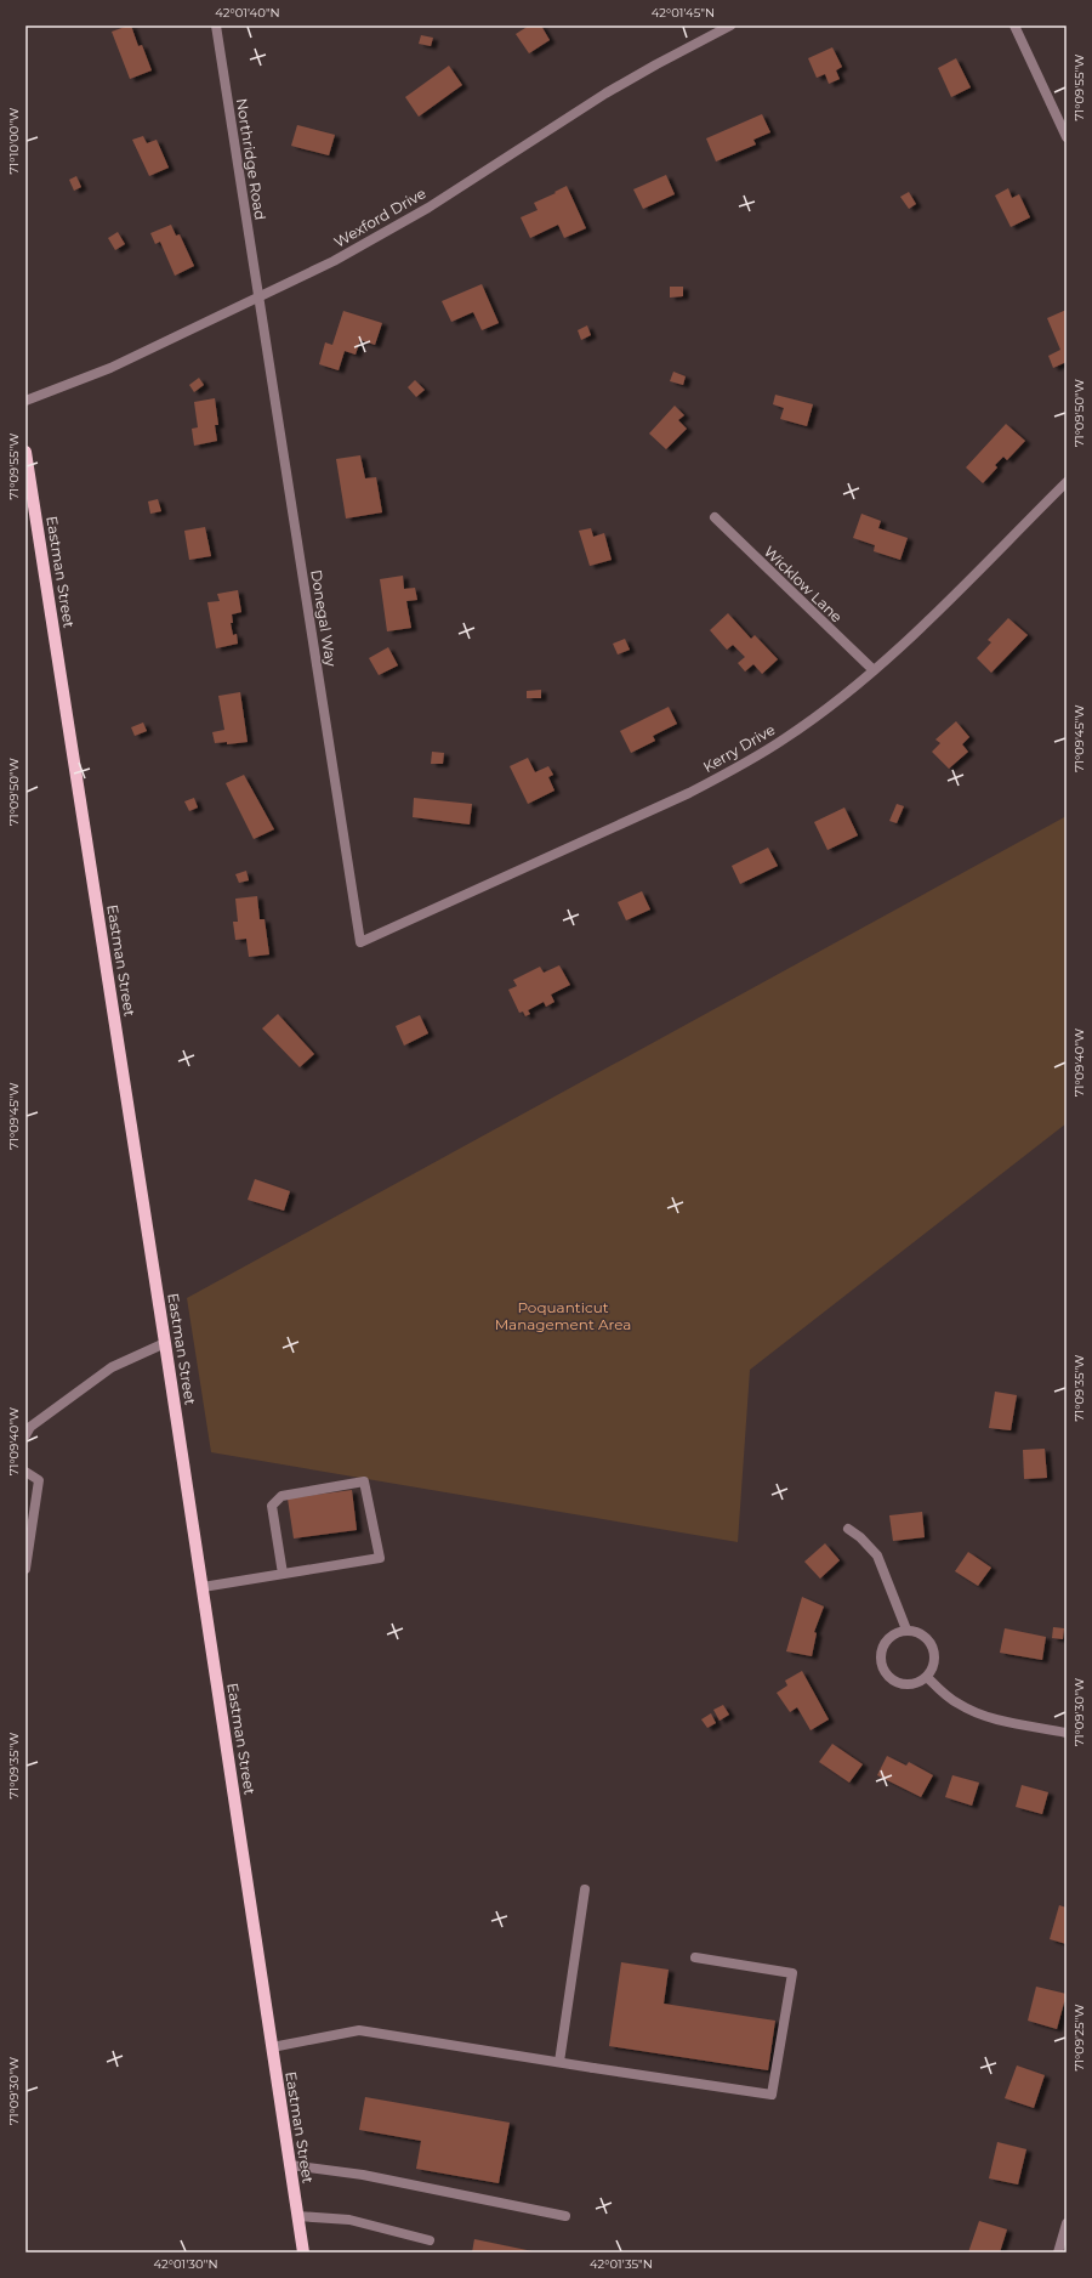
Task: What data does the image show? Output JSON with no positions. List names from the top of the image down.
{
  "streets": {
    "main road": ["Eastman Street"],
    "street": [
      "Northridge Road",
      "Wexford Drive",
      "Wicklow Lane",
      "Donegal Way",
      "Kerry Drive"
    ]
  },
  "crossings": [
    ["Northridge Road", "Wexford Drive"],
    ["Northridge Road", "Donegal Way"],
    ["Wexford Drive", "Donegal Way"],
    ["Wicklow Lane", "Kerry Drive"],
    ["Donegal Way", "Kerry Drive"]
  ],
  "parks": ["Poquanticut Management Area"],
  "coordinates": [
    "42°01'40\"N",
    "42°01'45\"N",
    "71°09'55\"W",
    "71°10'00\"W",
    "71°09'50\"W",
    "71°09'45\"W",
    "71°09'40\"W",
    "71°09'35\"W",
    "71°09'30\"W",
    "71°09'25\"W",
    "42°01'30\"N",
    "42°01'35\"N"
  ]
}
